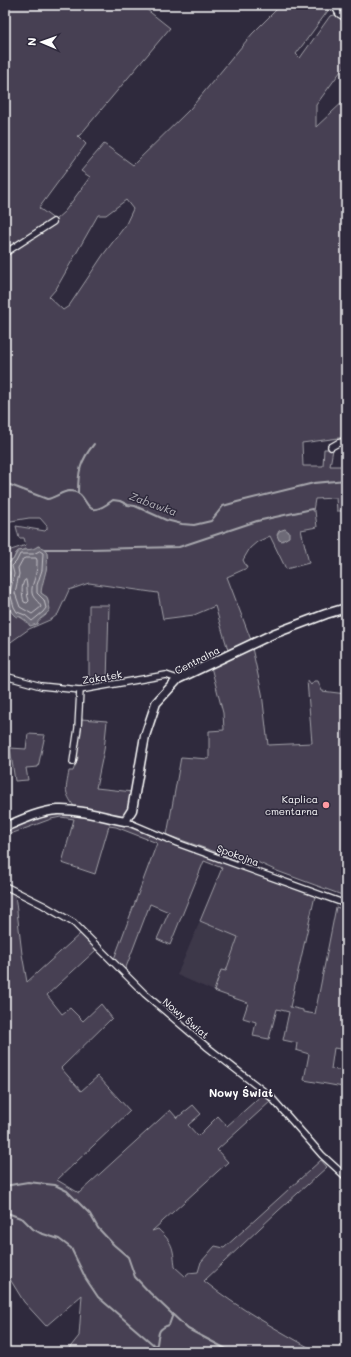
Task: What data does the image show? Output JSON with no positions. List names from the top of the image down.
{
  "streets": {
    "street": [
      "Centralna",
      "Zakątek",
      "Spokojna",
      "Nowy Świat"
    ]
  },
  "crossings": [
    ["Centralna", "Zakątek"],
    ["Centralna", "Spokojna"]
  ],
  "districts": ["Nowy Świat"],
  "water": ["Zabawka"],
  "places": ["Kaplica cmentarna"],
  "north": "left"
}
